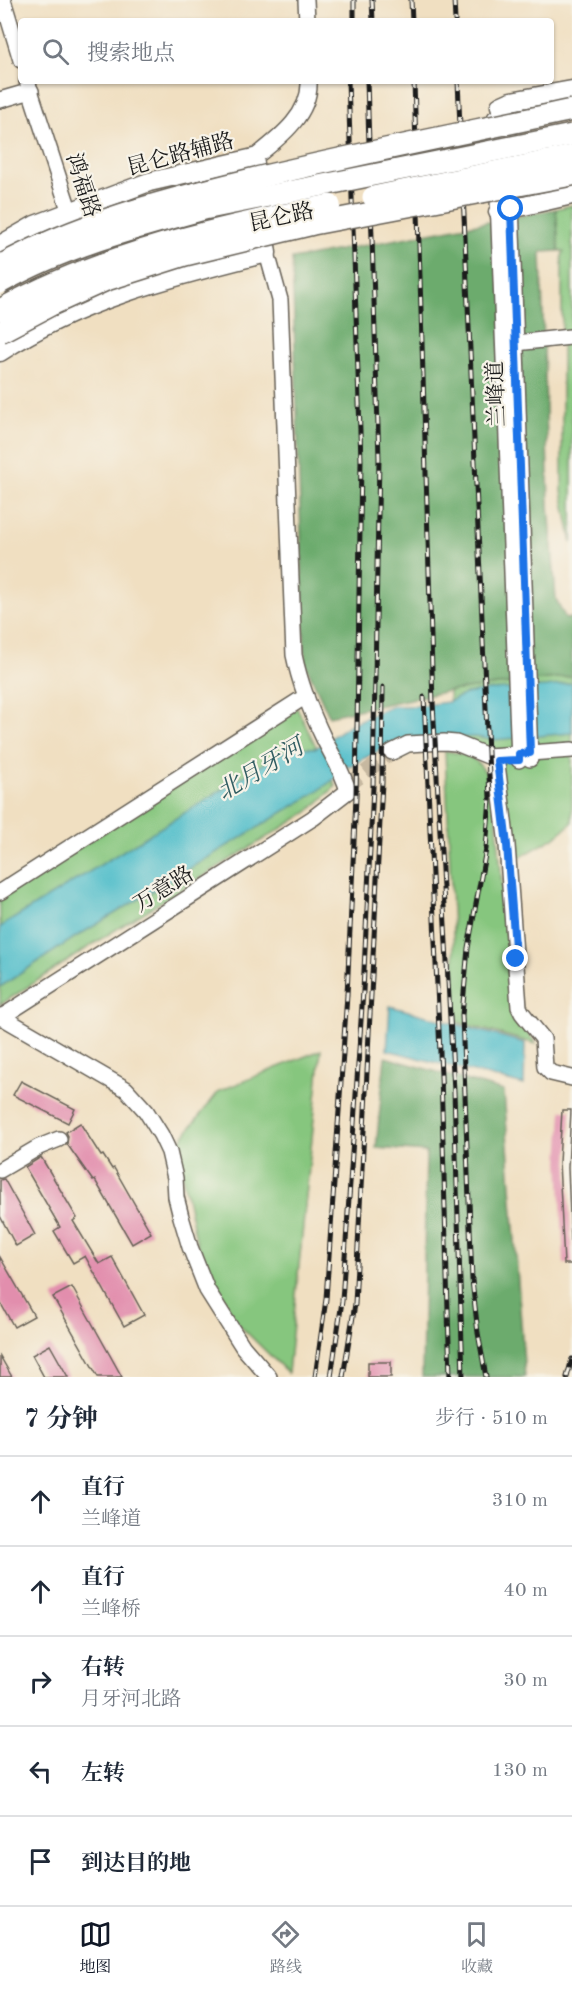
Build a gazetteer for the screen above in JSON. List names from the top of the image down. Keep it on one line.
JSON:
{"streets":{"highway":["昆仑路"],"main road":["昆仑路辅路"],"street":["鸿福路","兰峰道","万意路"]},"crossings":[["昆仑路辅路","鸿福路"]],"water":["北月牙河"],"page":{"search":"搜索地点","heading":["7 分钟","步行 · 510 m"],"list":[["直行","兰峰道","310 m"],["直行","兰峰桥","40 m"],["右转","月牙河北路","30 m"],["左转","130 m"],"到达目的地"],"nav":["地图","路线","收藏"]}}
